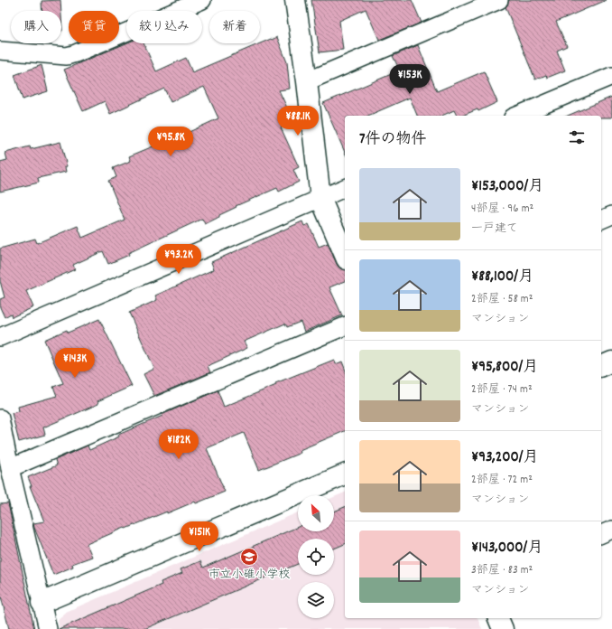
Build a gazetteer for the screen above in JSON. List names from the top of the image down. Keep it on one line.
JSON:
{"places":{"school or university":["市立小碓小学校"]},"north":"top left","page":{"chip":["購入","賃貸","絞り込み","新着"],"price":["¥153K","¥88.1K","¥95.8K","¥93.2K","¥143K","¥182K","¥151K"],"heading":"7件の物件","list":[{"name":"¥153,000/月","note":"4部屋 · 96 m² · 一戸建て"},{"name":"¥88,100/月","note":"2部屋 · 58 m² · マンション"},{"name":"¥95,800/月","note":"2部屋 · 74 m² · マンション"},{"name":"¥93,200/月","note":"2部屋 · 72 m² · マンション"},{"name":"¥143,000/月","note":"3部屋 · 83 m² · マンション"}]}}
